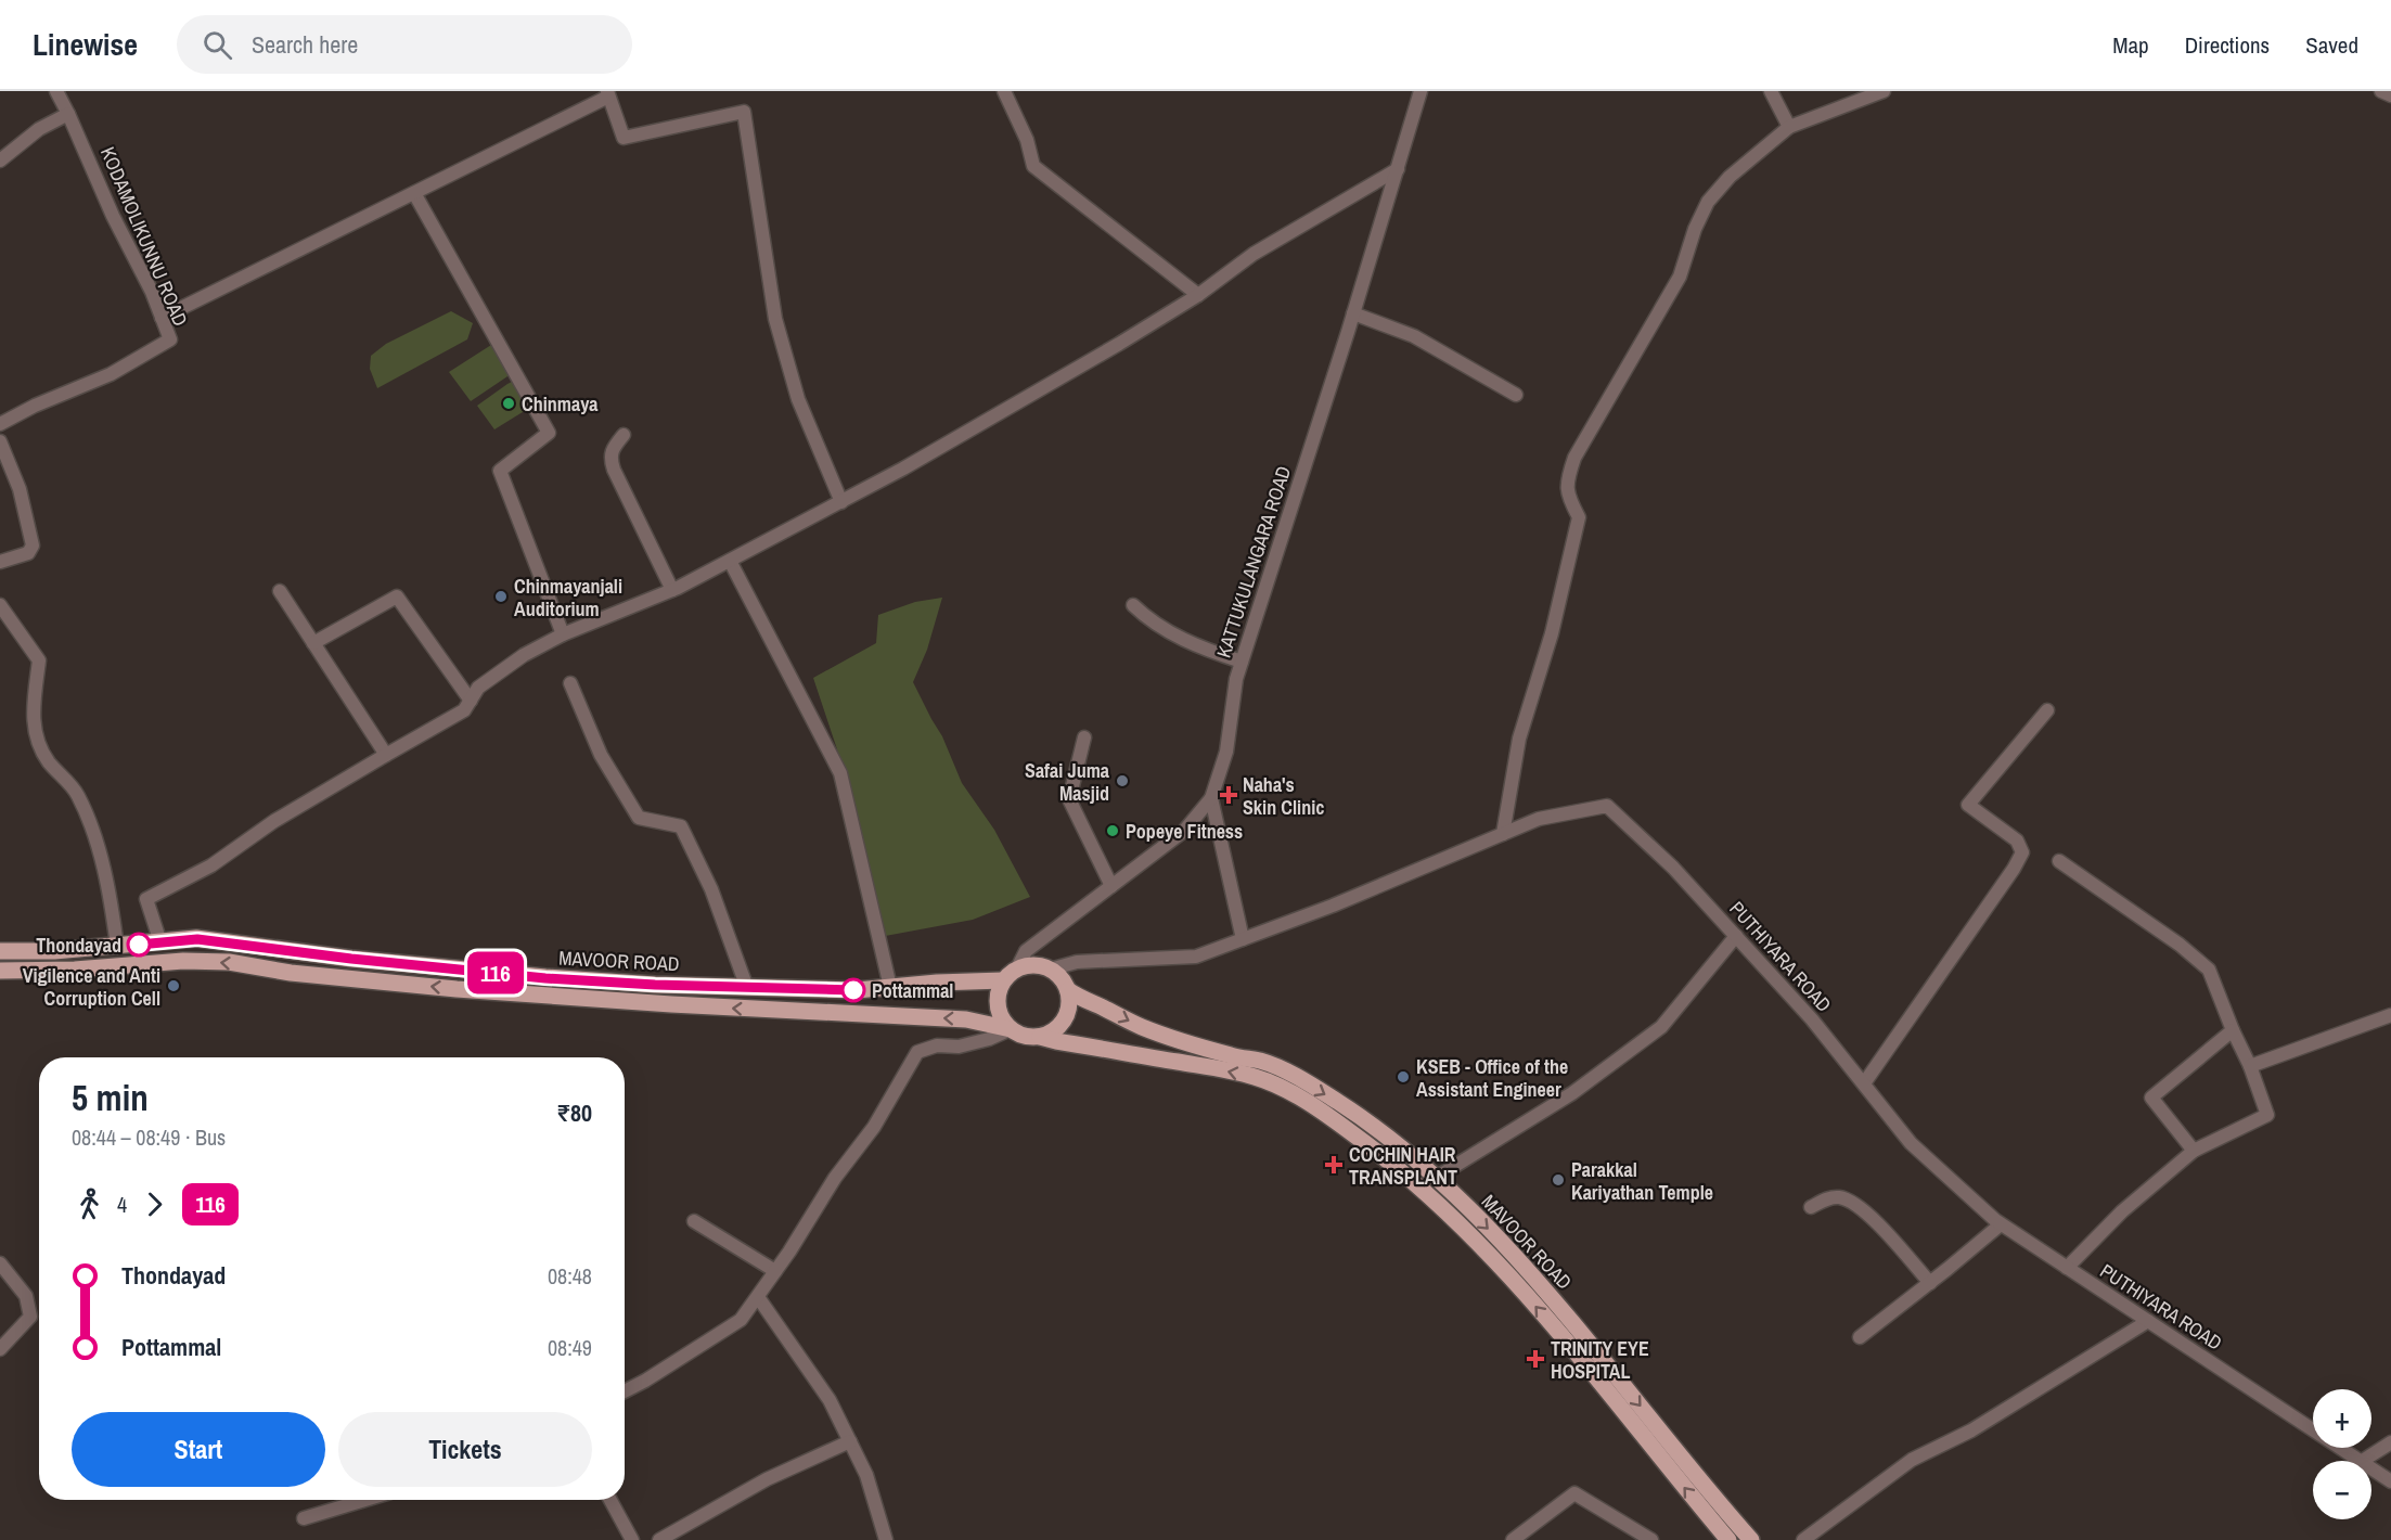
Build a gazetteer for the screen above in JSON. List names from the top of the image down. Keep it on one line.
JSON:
{"streets":{"main road":["MAVOOR ROAD"],"street":["KODAMOLIKUNNU ROAD","KATTUKULANGARA ROAD","PUTHIYARA ROAD"]},"crossings":[["KATTUKULANGARA ROAD","PUTHIYARA ROAD"],["KATTUKULANGARA ROAD","MAVOOR ROAD"],["PUTHIYARA ROAD","MAVOOR ROAD"]],"places":{"other":["Chinmaya","Chinmayanjali Auditorium","Safai Juma Masjid","Popeye Fitness","Thondayad","Vigilence and Anti Corruption Cell","Pottammal","KSEB - Office of the Assistant Engineer","Parakkal Kariyathan Temple"],"health":["Naha's Skin Clinic","COCHIN HAIR TRANSPLANT","TRINITY EYE HOSPITAL"]},"lines":["bus line 116"],"page":{"header":"Linewise","search":"Search here","nav":["Map","Directions","Saved"],"on_map":"116","heading":["5 min","08:44 – 08:49 · Bus","₹80"],"legs":["4","116"],"list":[{"name":"Thondayad","value":"08:48"},{"name":"Pottammal","value":"08:49"}],"map_buttons":["+","−"],"buttons":["Start","Tickets"]}}
